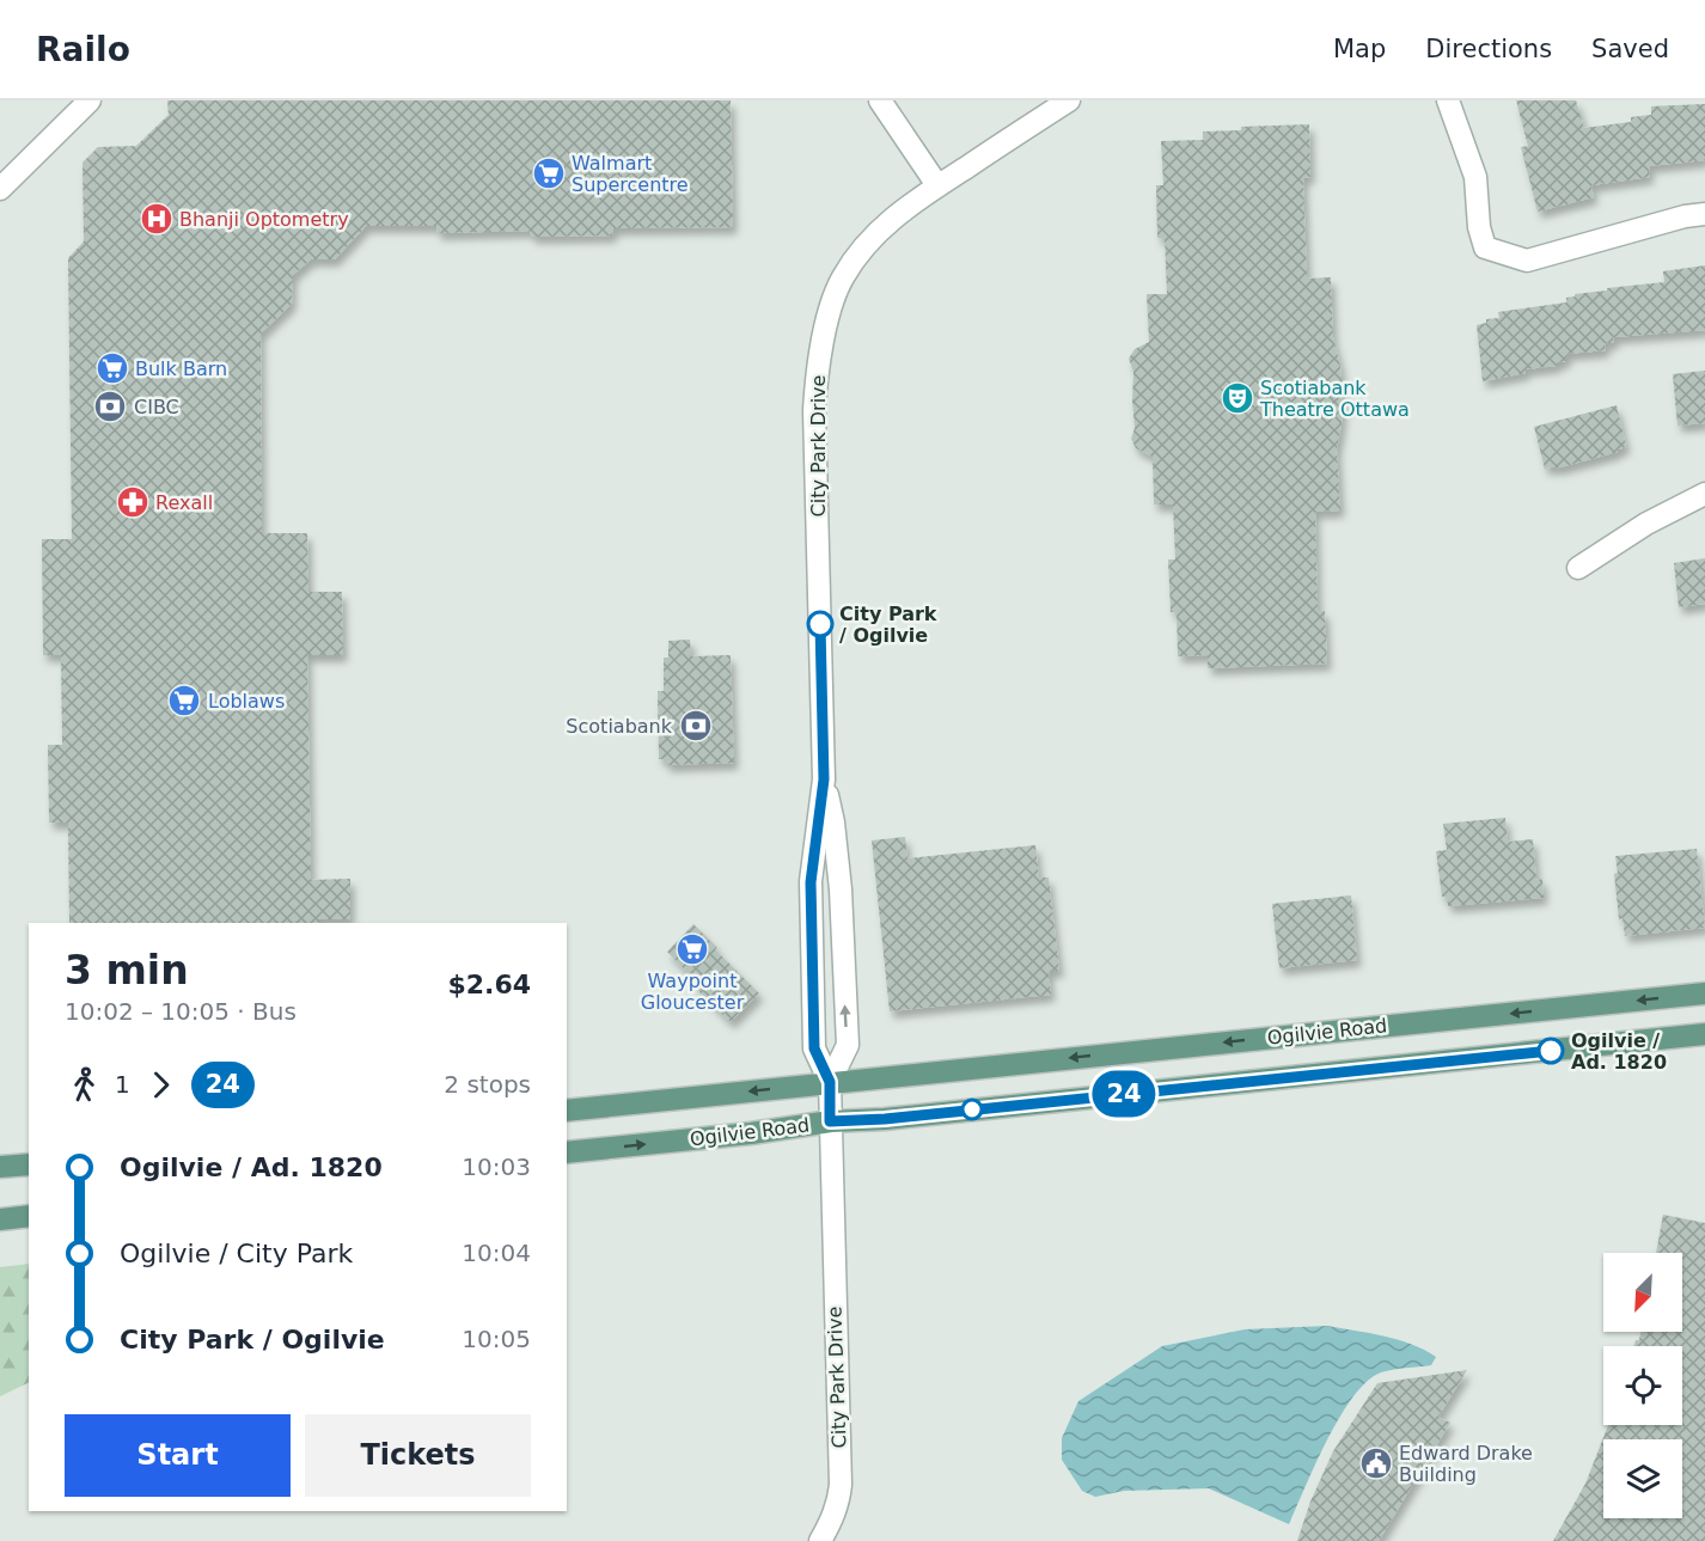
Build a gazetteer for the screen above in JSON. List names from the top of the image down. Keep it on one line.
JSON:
{"streets":{"main road":["Ogilvie Road"],"street":["City Park Drive"]},"crossings":[["City Park Drive","Ogilvie Road"]],"places":{"supermarket":["Walmart Supercentre","Bulk Barn","Loblaws","Waypoint Gloucester"],"hospital":["Bhanji Optometry"],"theatre":["Scotiabank Theatre Ottawa"],"bank":["CIBC","Scotiabank"],"pharmacy":["Rexall"],"other":["City Park / Ogilvie","Ogilvie / Ad. 1820"],"public building":["Edward Drake Building"]},"lines":["bus line 24"],"north":"bottom left","page":{"header":"Railo","nav":["Map","Directions","Saved"],"on_map":"24","heading":["3 min","10:02 – 10:05 · Bus","$2.64"],"legs":["1","24","2 stops"],"list":[{"name":"Ogilvie / Ad. 1820","value":"10:03"},{"name":"Ogilvie / City Park","value":"10:04"},{"name":"City Park / Ogilvie","value":"10:05"}],"buttons":["Start","Tickets"]}}
